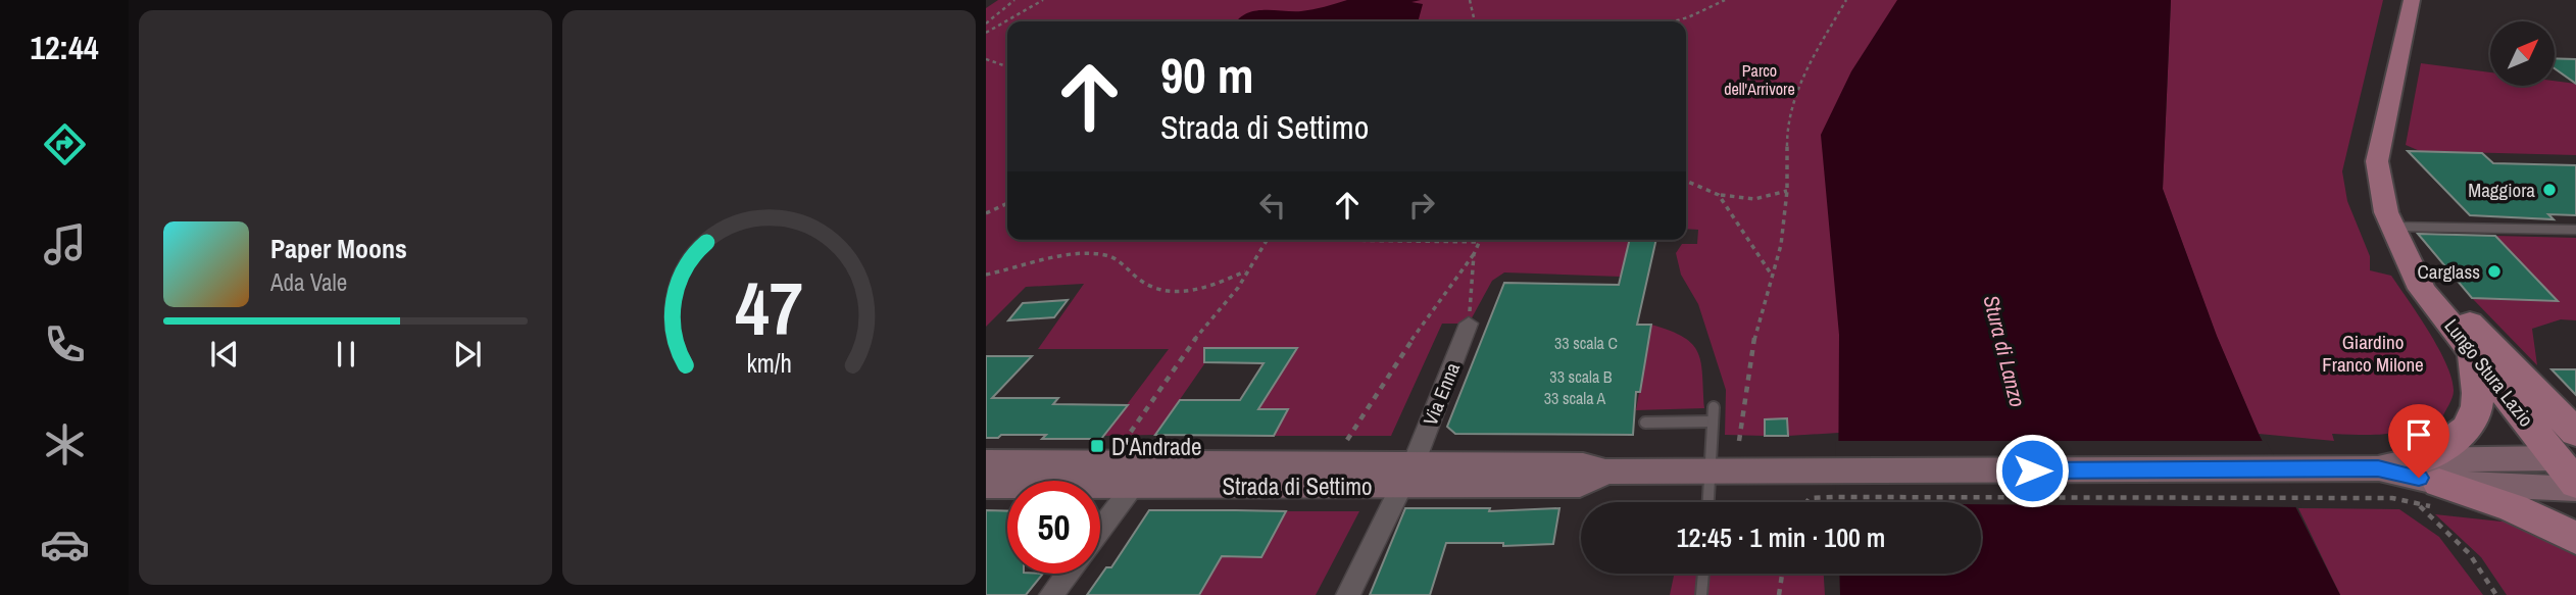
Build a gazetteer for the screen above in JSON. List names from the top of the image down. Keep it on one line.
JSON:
{"streets":{"main road":["Lungo Stura Lazio","Strada di Settimo"],"street":["Via Enna"]},"crossings":[["Via Enna","Strada di Settimo"]],"water":["Stura di Lanzo"],"parks":["Parco dell'Arrivore","Giardino Franco Milone"],"places":{"other":["Maggiora","Carglass"],"transit":["D'Andrade"]},"house_numbers":["33 scala C","33 scala B","33 scala A"],"north":"top right","page":{"tabs":"12:44","turn":["90 m","Strada di Settimo"],"song":["Paper Moons","Ada Vale"],"limit":"50","trip":"12:45 · 1 min · 100 m","gauge":["47","km/h"]}}
